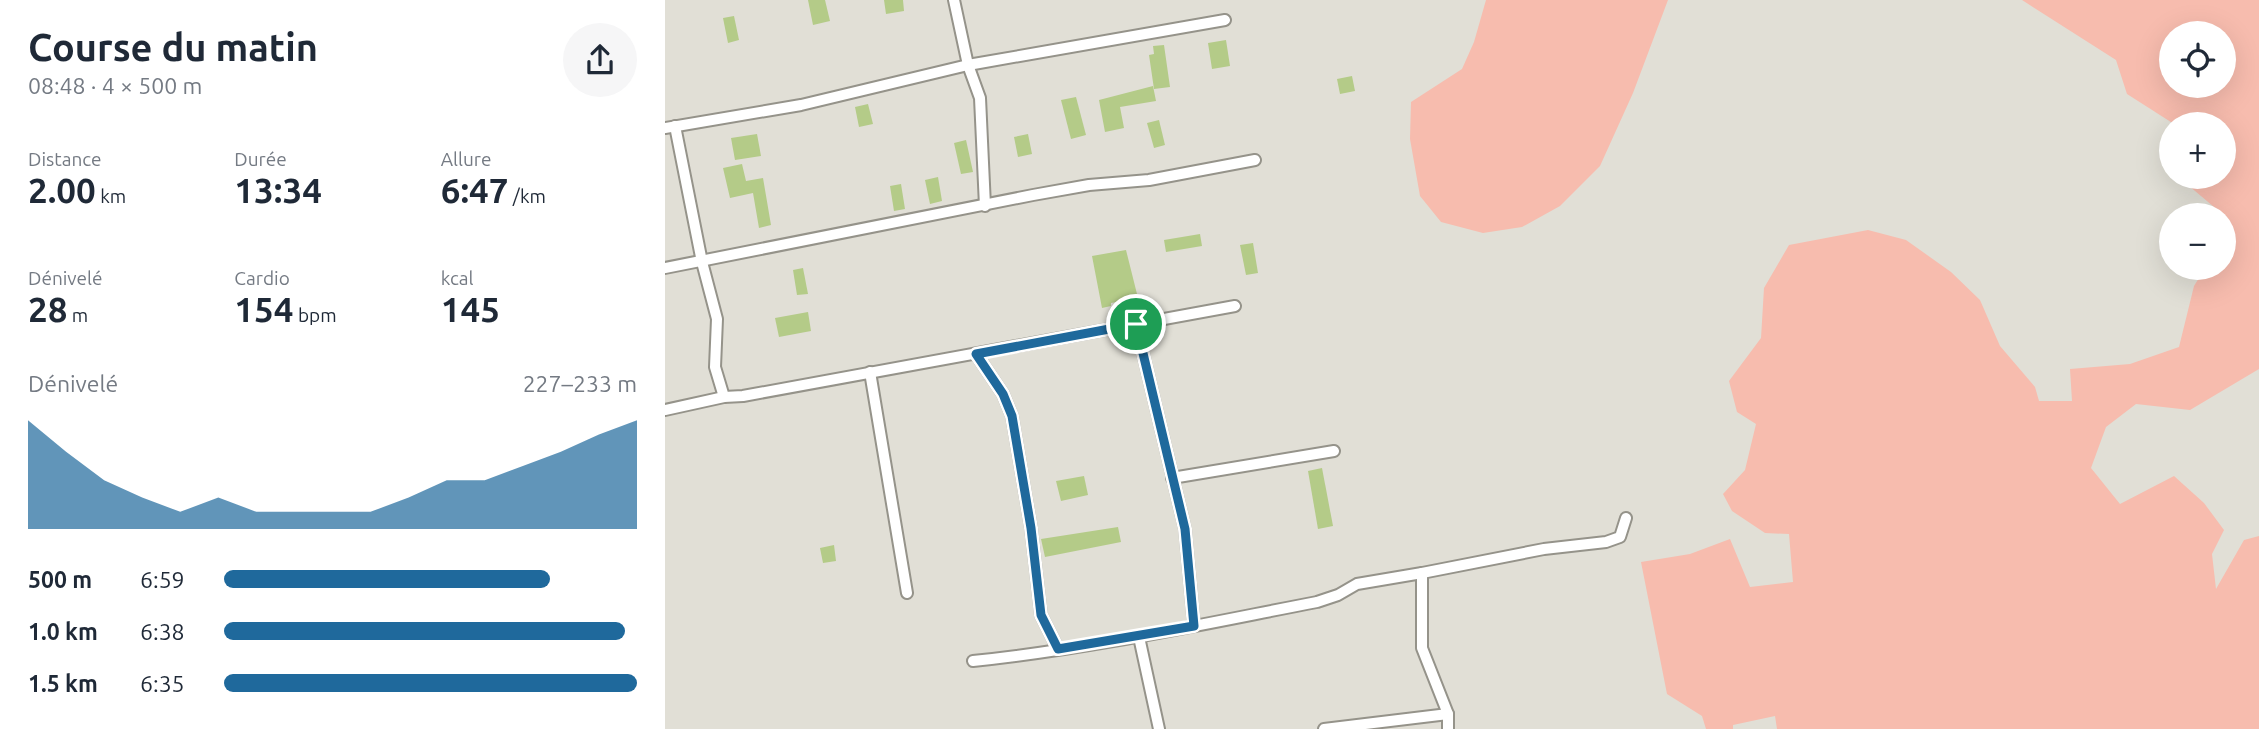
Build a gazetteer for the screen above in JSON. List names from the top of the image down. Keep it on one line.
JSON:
{"page":{"heading":["Course du matin","08:48 · 4 × 500 m"],"map_buttons":["+","−"],"stats":[["Distance","2.00 km"],["Durée","13:34"],["Allure","6:47 /km"],["Dénivelé","28 m"],["Cardio","154 bpm"],["kcal","145"]],"chart":["Dénivelé","227–233 m"],"list":[{"name":"500 m","note":"6:59"},{"name":"1.0 km","note":"6:38"},{"name":"1.5 km","note":"6:35"}]}}
